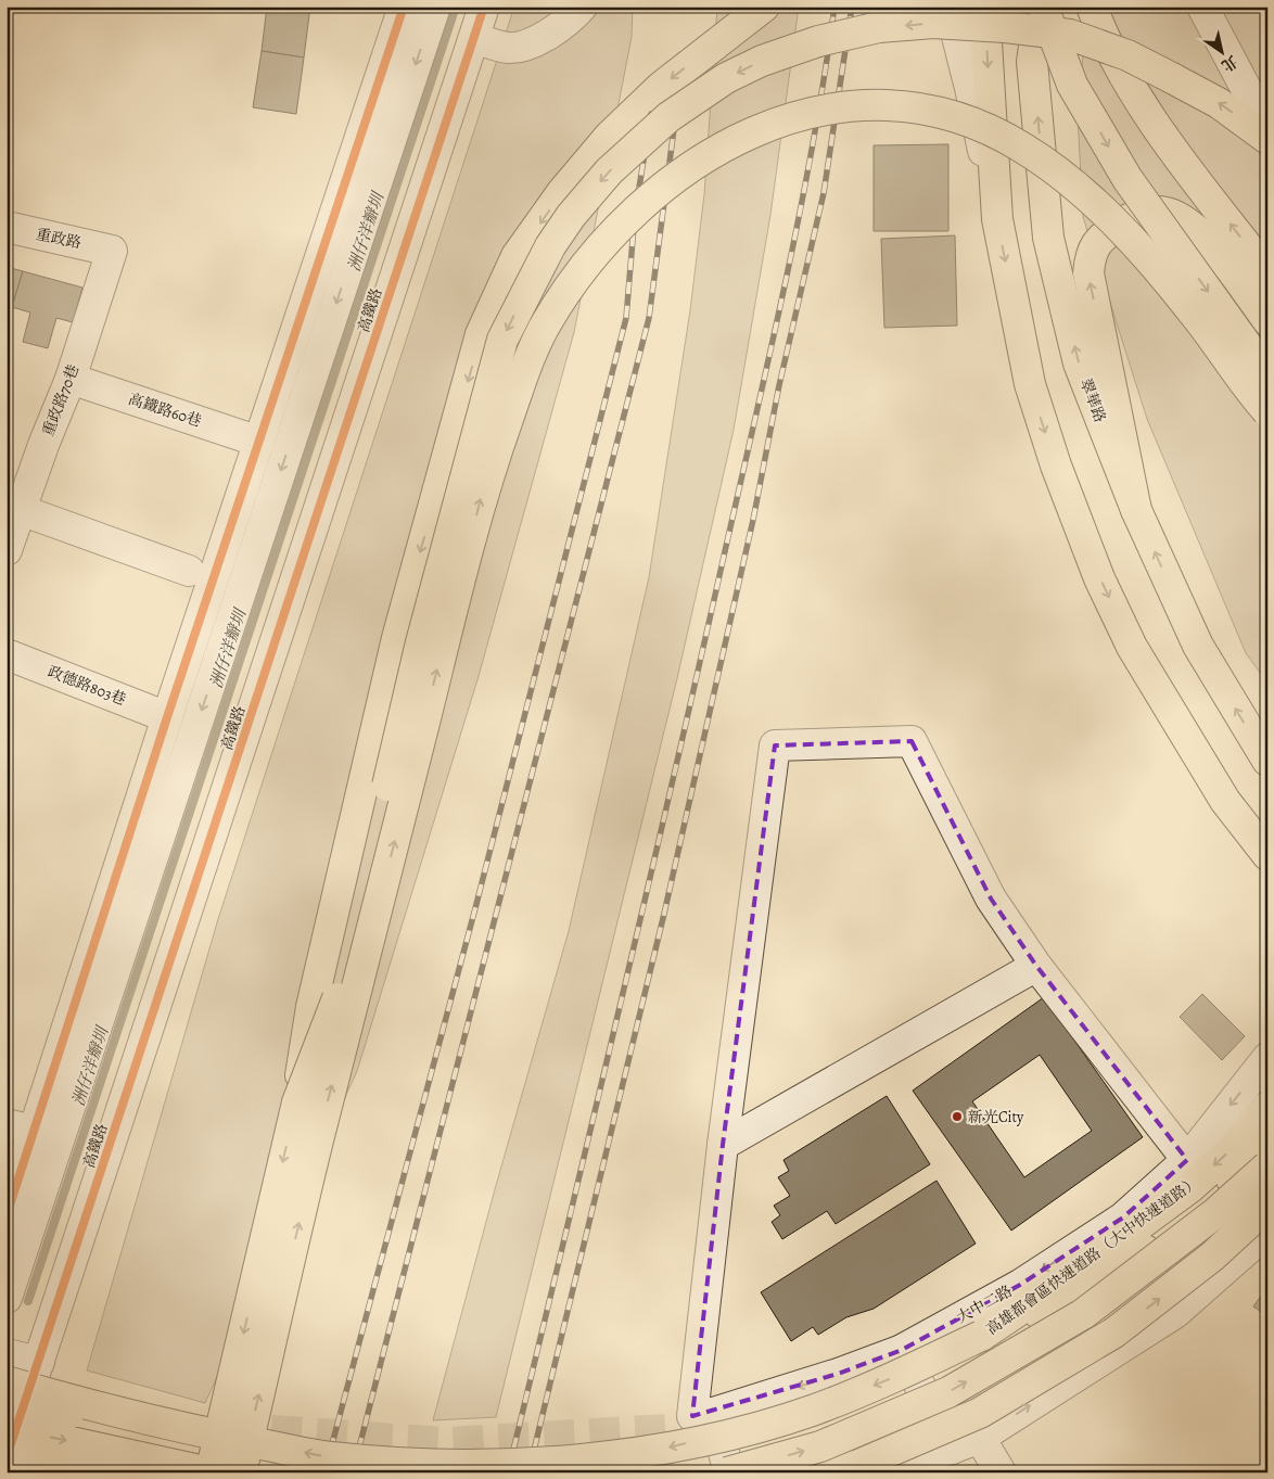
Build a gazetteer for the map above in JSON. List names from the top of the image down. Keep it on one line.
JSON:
{"streets":{"main road":["翠華路","高雄都會區快速道路（大中快速道路）"],"street":["重政路","高鐵路","重政路70巷","高鐵路60巷","政德路803巷","大中二路"]},"crossings":[["重政路","重政路70巷"],["重政路70巷","高鐵路60巷"]],"water":["洲仔洋瓣圳"],"places":["新光City"],"north":"bottom right"}
